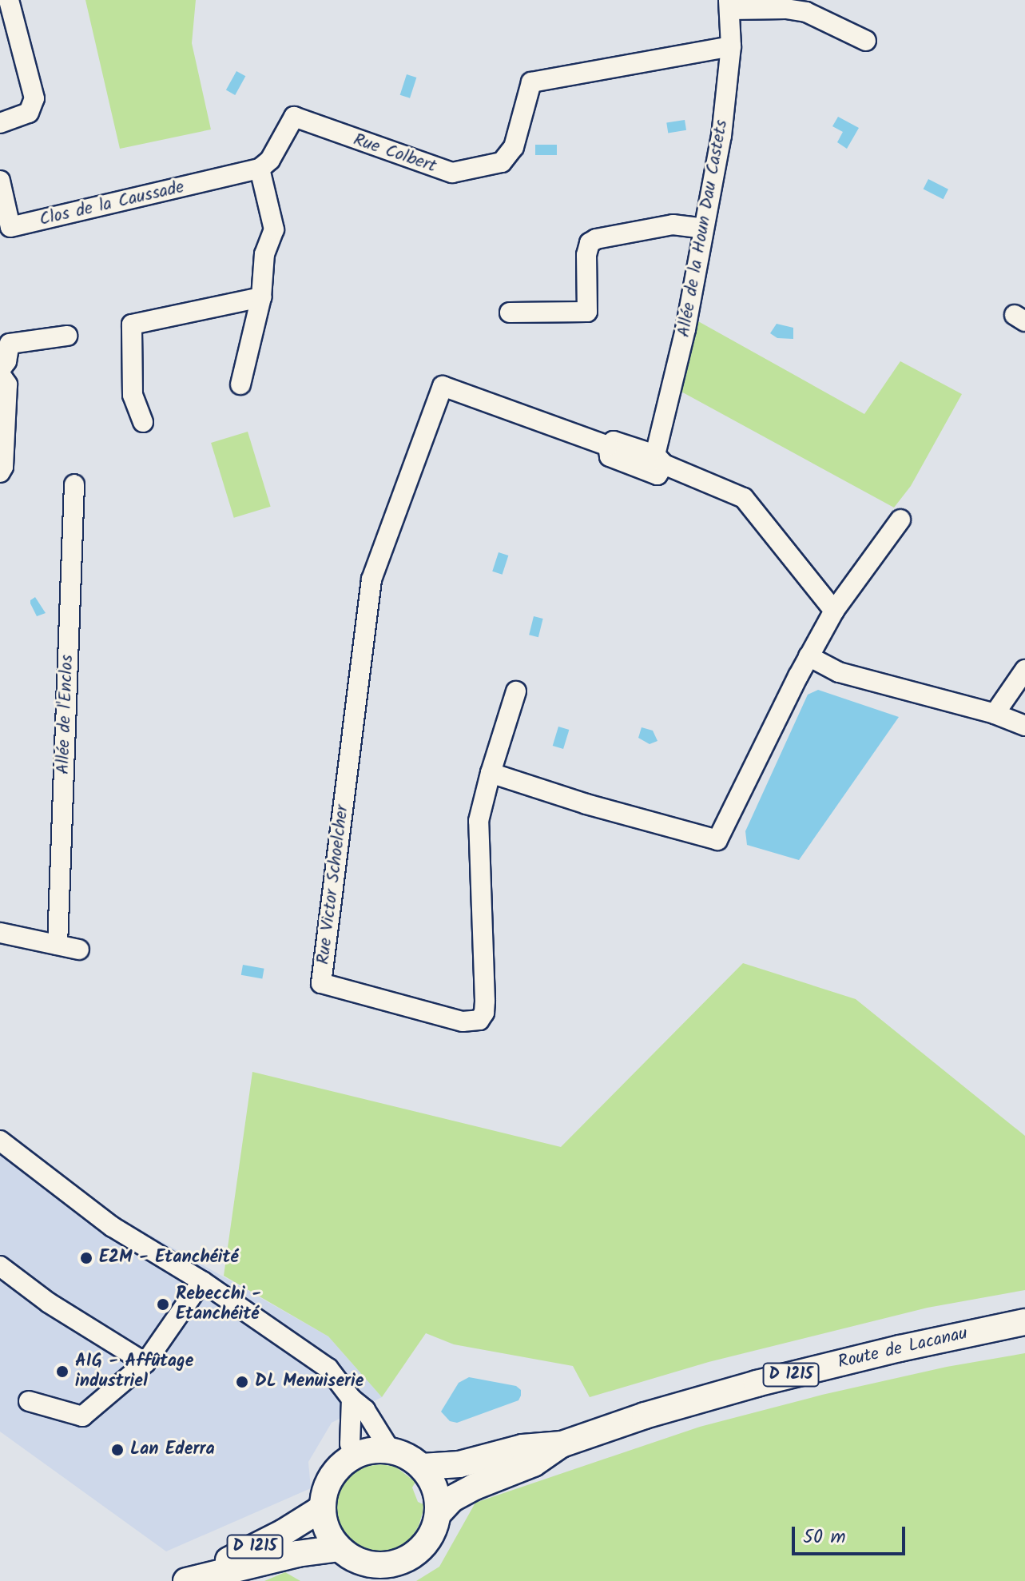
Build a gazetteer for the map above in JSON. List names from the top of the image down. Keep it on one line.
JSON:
{"streets":{"main road":["Route de Lacanau","D 1215"],"street":["Rue Colbert","Clos de la Caussade","Allée de la Houn Dau Castets","Allée de l'Enclos","Rue Victor Schoelcher"]},"crossings":[["Rue Colbert","Clos de la Caussade"],["Rue Colbert","Allée de la Houn Dau Castets"],["Allée de la Houn Dau Castets","Rue Victor Schoelcher"],["Route de Lacanau","D 1215"]],"places":["E2M - Etanchéité","Rebecchi - Etanchéité","AIG - Affûtage industriel","DL Menuiserie","Lan Ederra"],"scale_bar":"50 m"}
